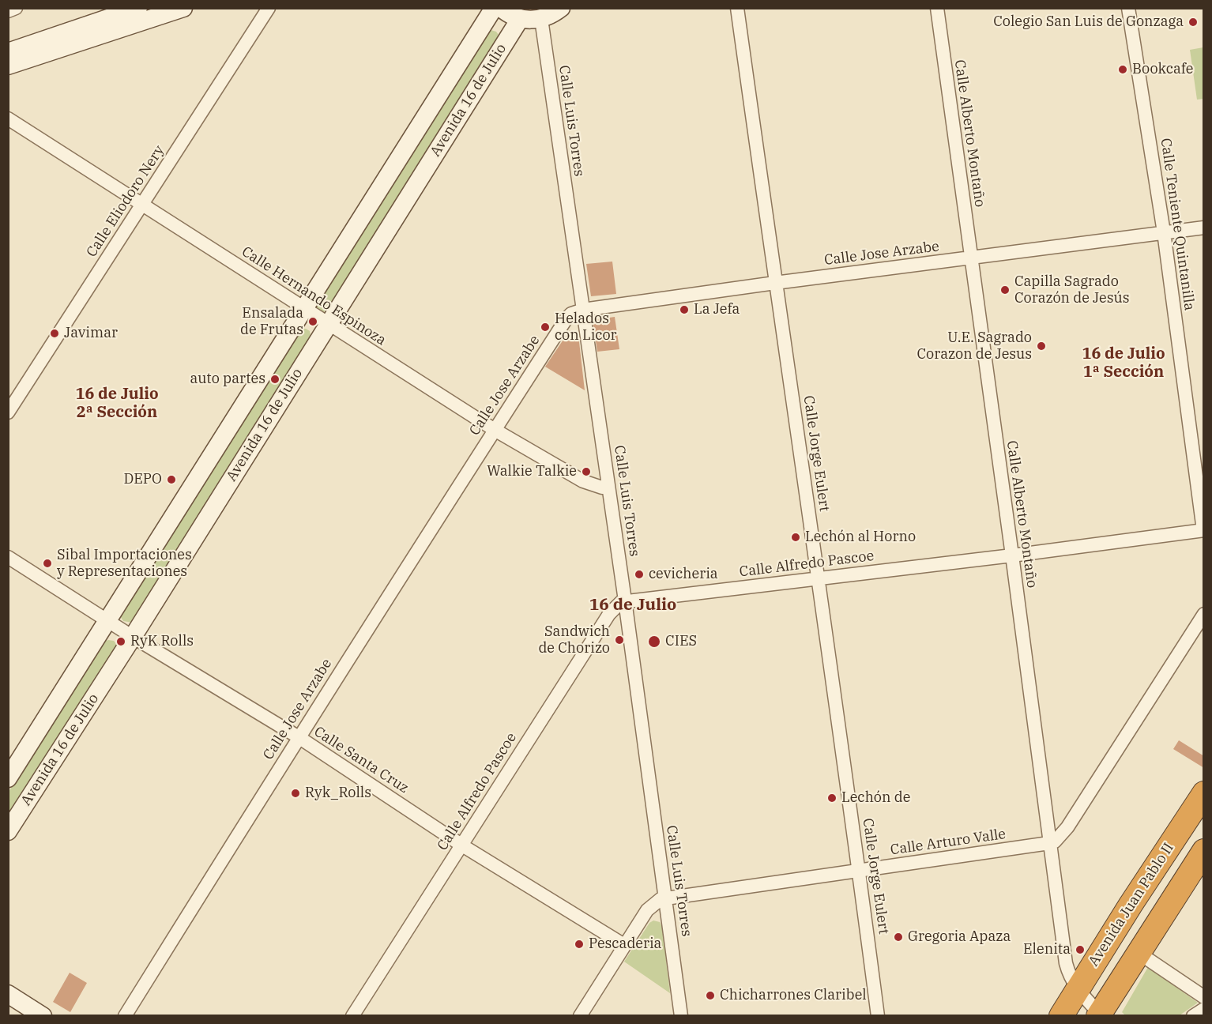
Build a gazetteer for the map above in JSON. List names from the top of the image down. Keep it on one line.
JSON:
{"streets":{"highway":["Avenida Juan Pablo II"],"street":["Avenida 16 de Julio","Calle Luis Torres","Calle Alberto Montaño","Calle Eliodoro Nery","Calle Teniente Quintanilla","Calle Jose Arzabe","Calle Hernando Espinoza","Calle Jorge Eulert","Calle Alfredo Pascoe","Calle Santa Cruz","Calle Arturo Valle"]},"crossings":[["Avenida 16 de Julio","Calle Hernando Espinoza"],["Avenida 16 de Julio","Calle Santa Cruz"],["Calle Luis Torres","Calle Jose Arzabe"],["Calle Luis Torres","Calle Hernando Espinoza"],["Calle Luis Torres","Calle Alfredo Pascoe"],["Calle Luis Torres","Calle Arturo Valle"],["Calle Alberto Montaño","Calle Jose Arzabe"],["Calle Alberto Montaño","Calle Alfredo Pascoe"],["Calle Alberto Montaño","Calle Arturo Valle"],["Calle Alberto Montaño","Avenida Juan Pablo II"],["Calle Eliodoro Nery","Calle Hernando Espinoza"],["Calle Teniente Quintanilla","Calle Jose Arzabe"],["Calle Teniente Quintanilla","Calle Alfredo Pascoe"],["Calle Jose Arzabe","Calle Hernando Espinoza"],["Calle Jose Arzabe","Calle Jorge Eulert"],["Calle Jose Arzabe","Calle Santa Cruz"],["Calle Jorge Eulert","Calle Alfredo Pascoe"],["Calle Jorge Eulert","Calle Arturo Valle"],["Calle Alfredo Pascoe","Calle Santa Cruz"],["Calle Santa Cruz","Calle Arturo Valle"]],"districts":["16 de Julio 1ª Sección","16 de Julio 2ª Sección","16 de Julio"],"places":["Colegio San Luis de Gonzaga","Bookcafe","Capilla Sagrado Corazón de Jesús","La Jefa","Ensalada de Frutas","Helados con Licor","Javimar","U.E. Sagrado Corazon de Jesus","auto partes","Walkie Talkie","DEPO","Lechón al Horno","Sibal Importaciones y Representaciones","cevicheria","Sandwich de Chorizo","RyK Rolls","CIES","Ryk_Rolls","Lechón de","Gregoria Apaza","Pescaderia","Elenita","Chicharrones Claribel"]}
